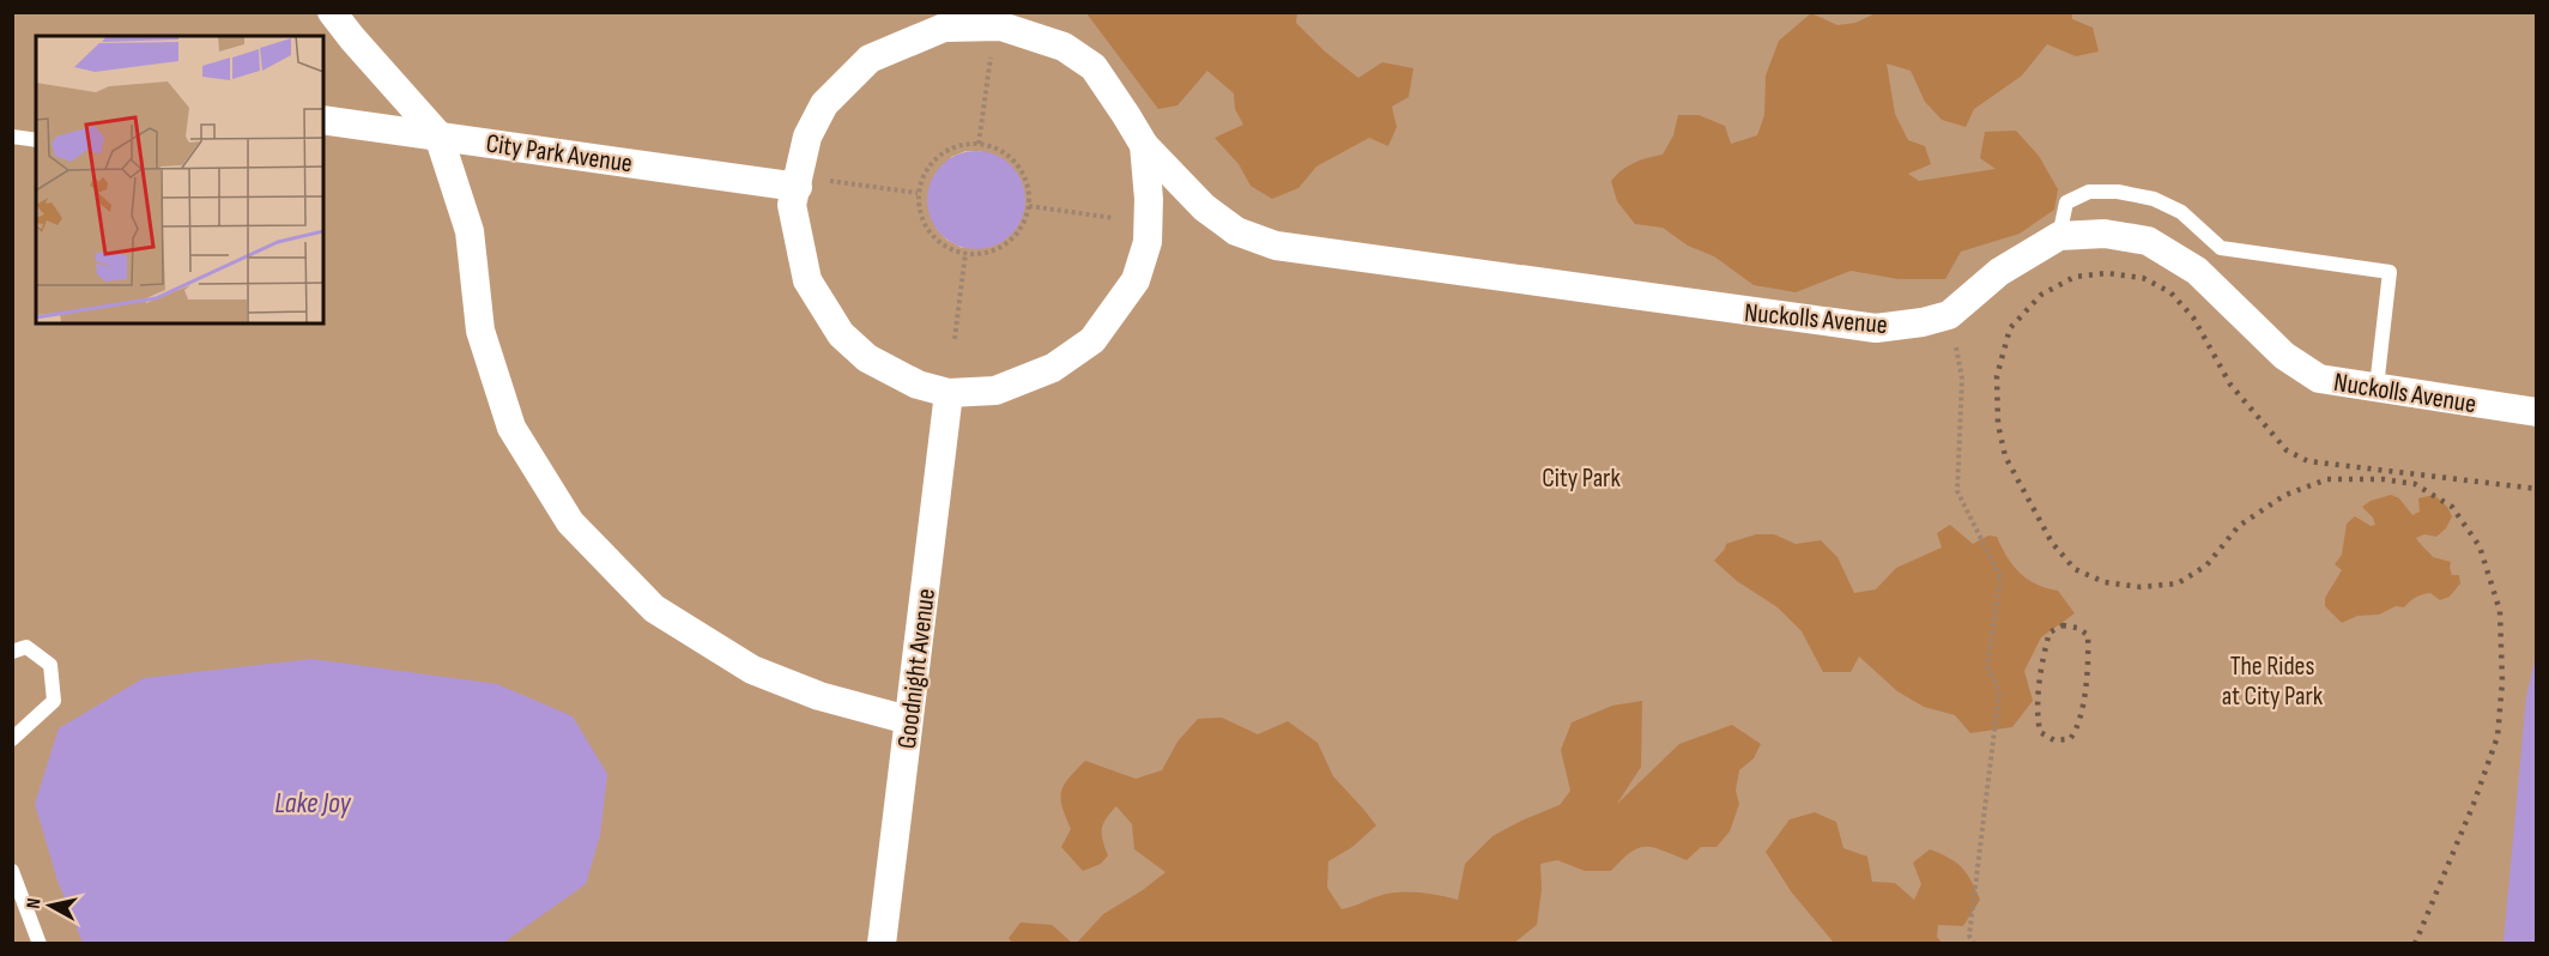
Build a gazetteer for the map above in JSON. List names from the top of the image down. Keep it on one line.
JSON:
{"streets":{"street":["City Park Avenue","Nuckolls Avenue","Goodnight Avenue"]},"crossings":[["City Park Avenue","Nuckolls Avenue"],["Nuckolls Avenue","Goodnight Avenue"]],"water":["Lake Joy"],"parks":["City Park","The Rides at City Park"],"north":"left"}
